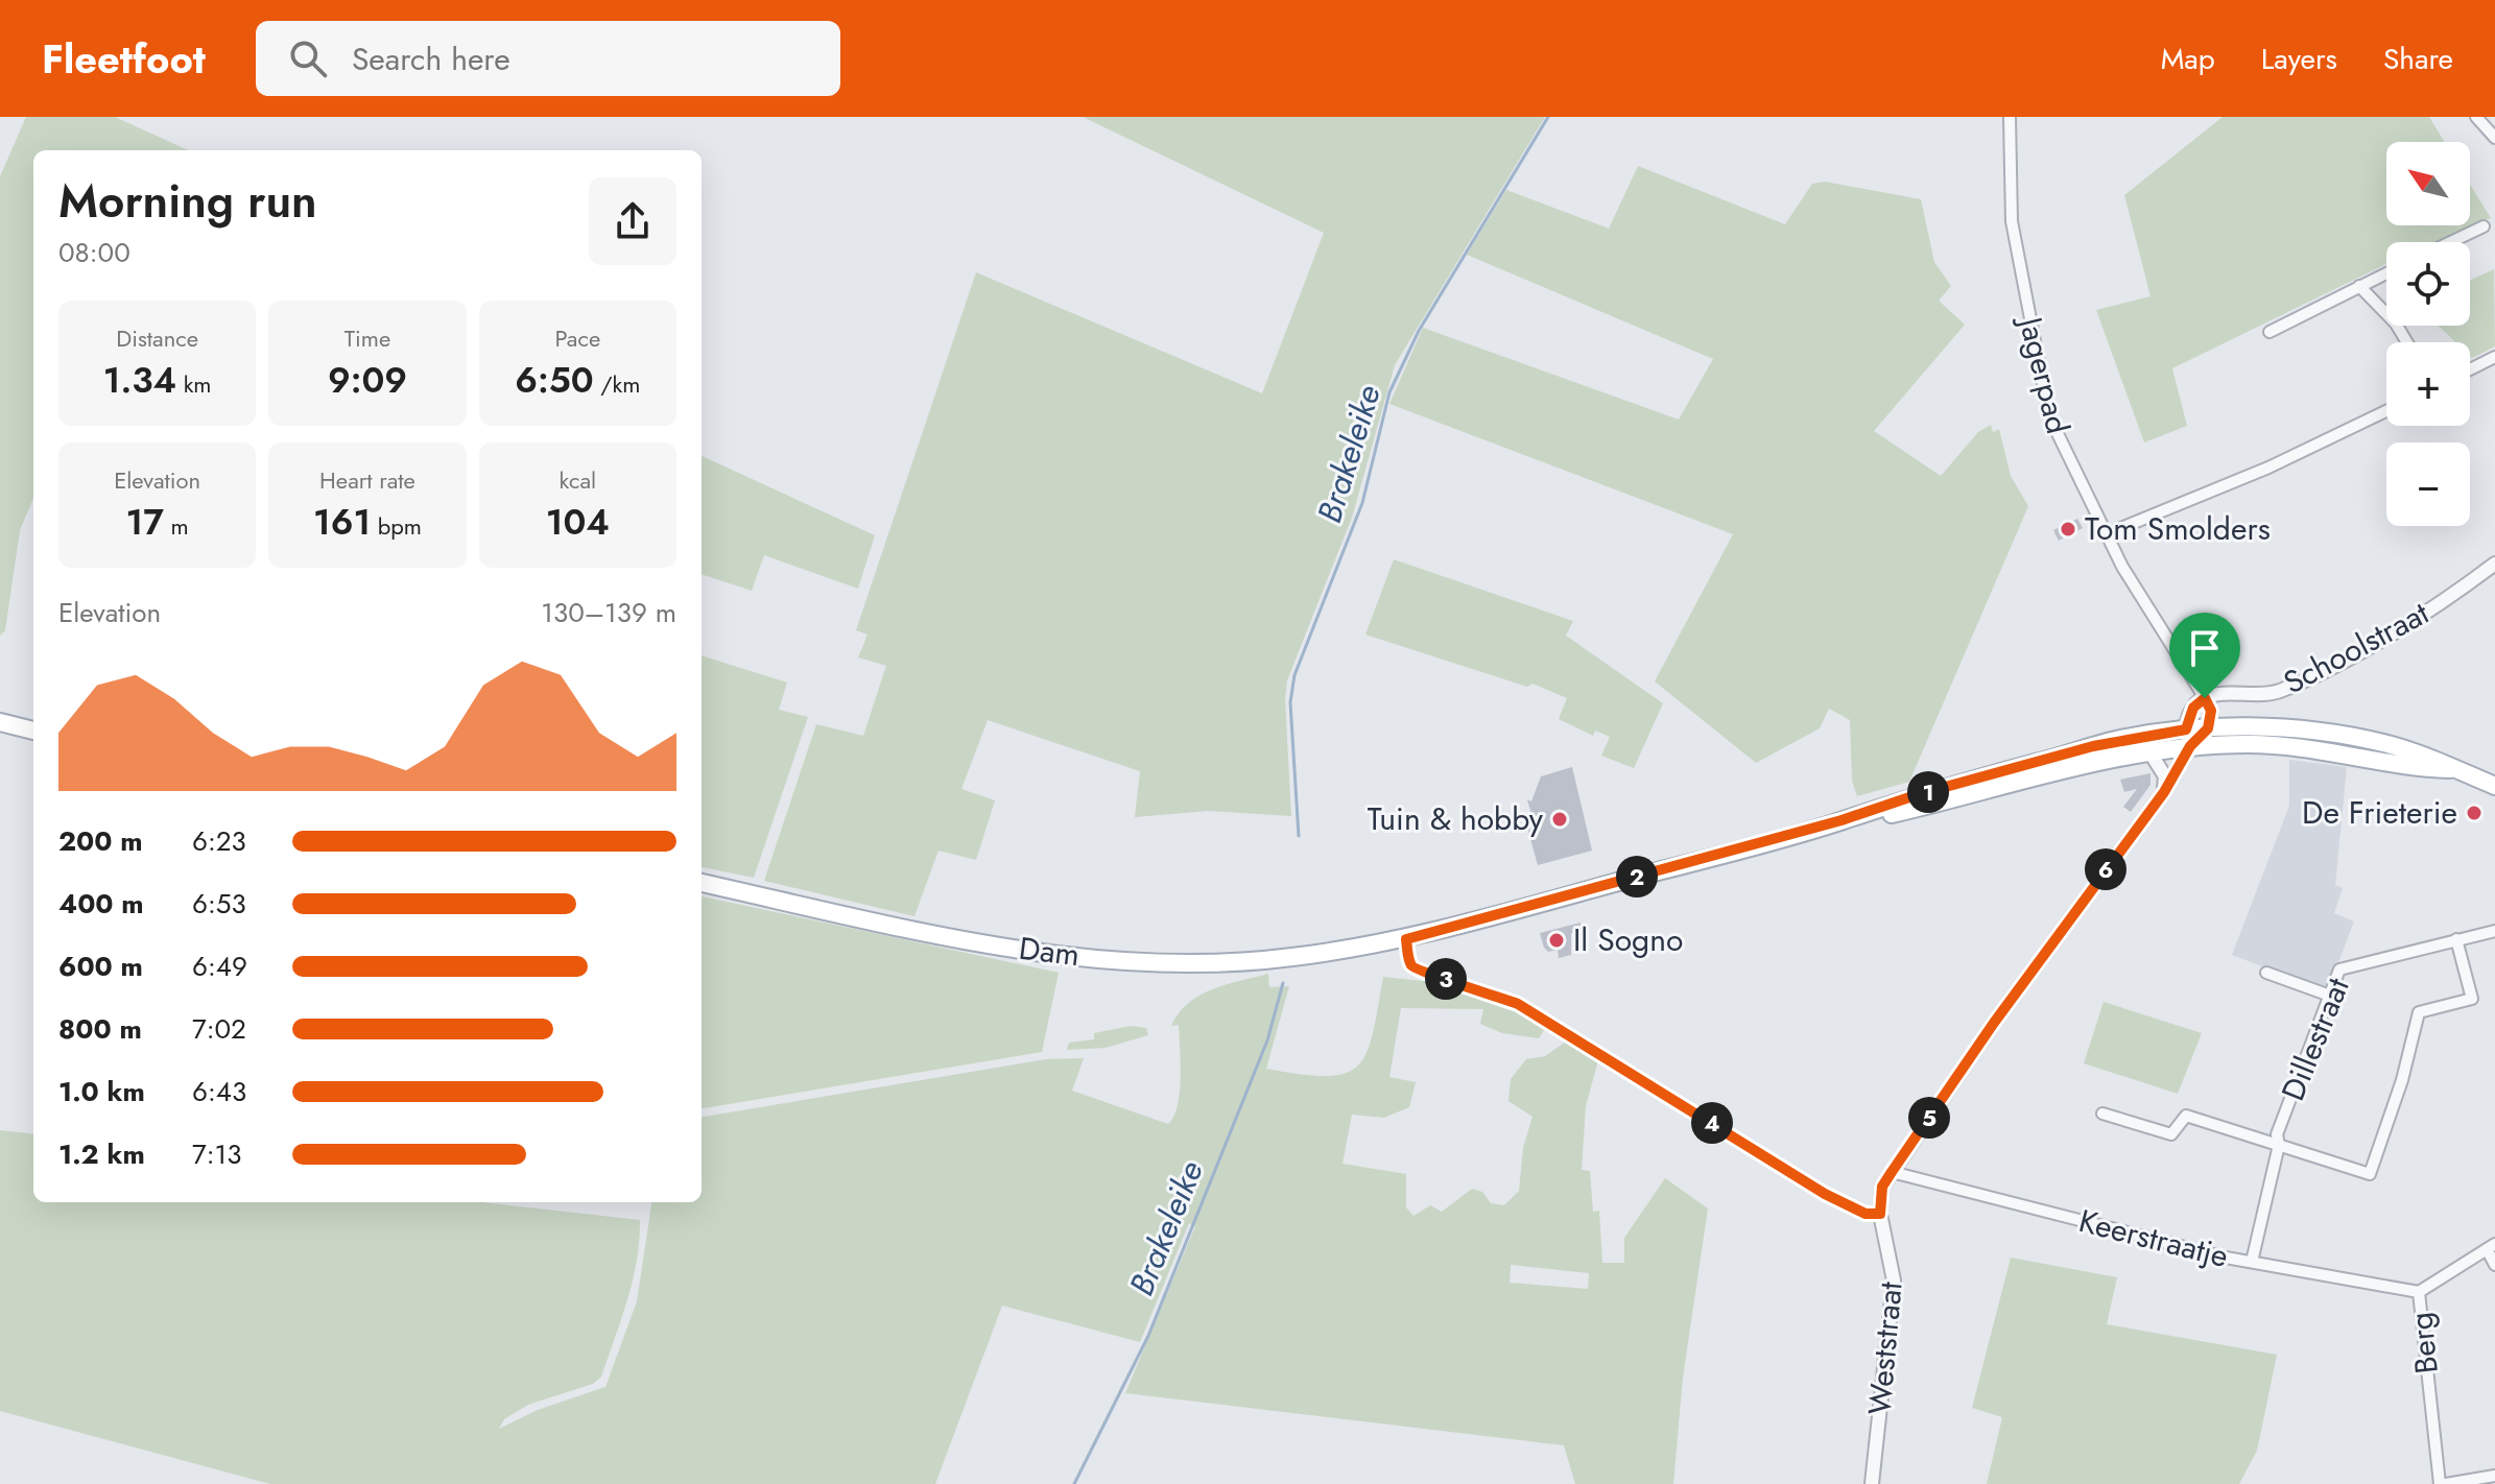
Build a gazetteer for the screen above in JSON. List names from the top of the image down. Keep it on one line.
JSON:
{"streets":{"main road":["Dam"],"street":["Jagerpad","Schoolstraat","Dillestraat","Keerstraatje","Berg","Weststraat"]},"crossings":[["Jagerpad","Schoolstraat"],["Dillestraat","Keerstraatje"],["Keerstraatje","Berg"]],"water":["Brakeleike"],"places":["Tom Smolders","De Frieterie","Tuin & hobby","Il Sogno"],"north":"top left","page":{"header":"Fleetfoot","search":"Search here","nav":["Map","Layers","Share"],"map_buttons":["+","−"],"heading":["Morning run","08:00"],"stats":[["Distance","1.34 km"],["Time","9:09"],["Pace","6:50 /km"],["Elevation","17 m"],["Heart rate","161 bpm"],["kcal","104"]],"chart":["Elevation","130–139 m"],"pins":["1","6","2","3","5","4"],"list":[{"name":"200 m","note":"6:23"},{"name":"400 m","note":"6:53"},{"name":"600 m","note":"6:49"},{"name":"800 m","note":"7:02"},{"name":"1.0 km","note":"6:43"},{"name":"1.2 km","note":"7:13"}]}}
